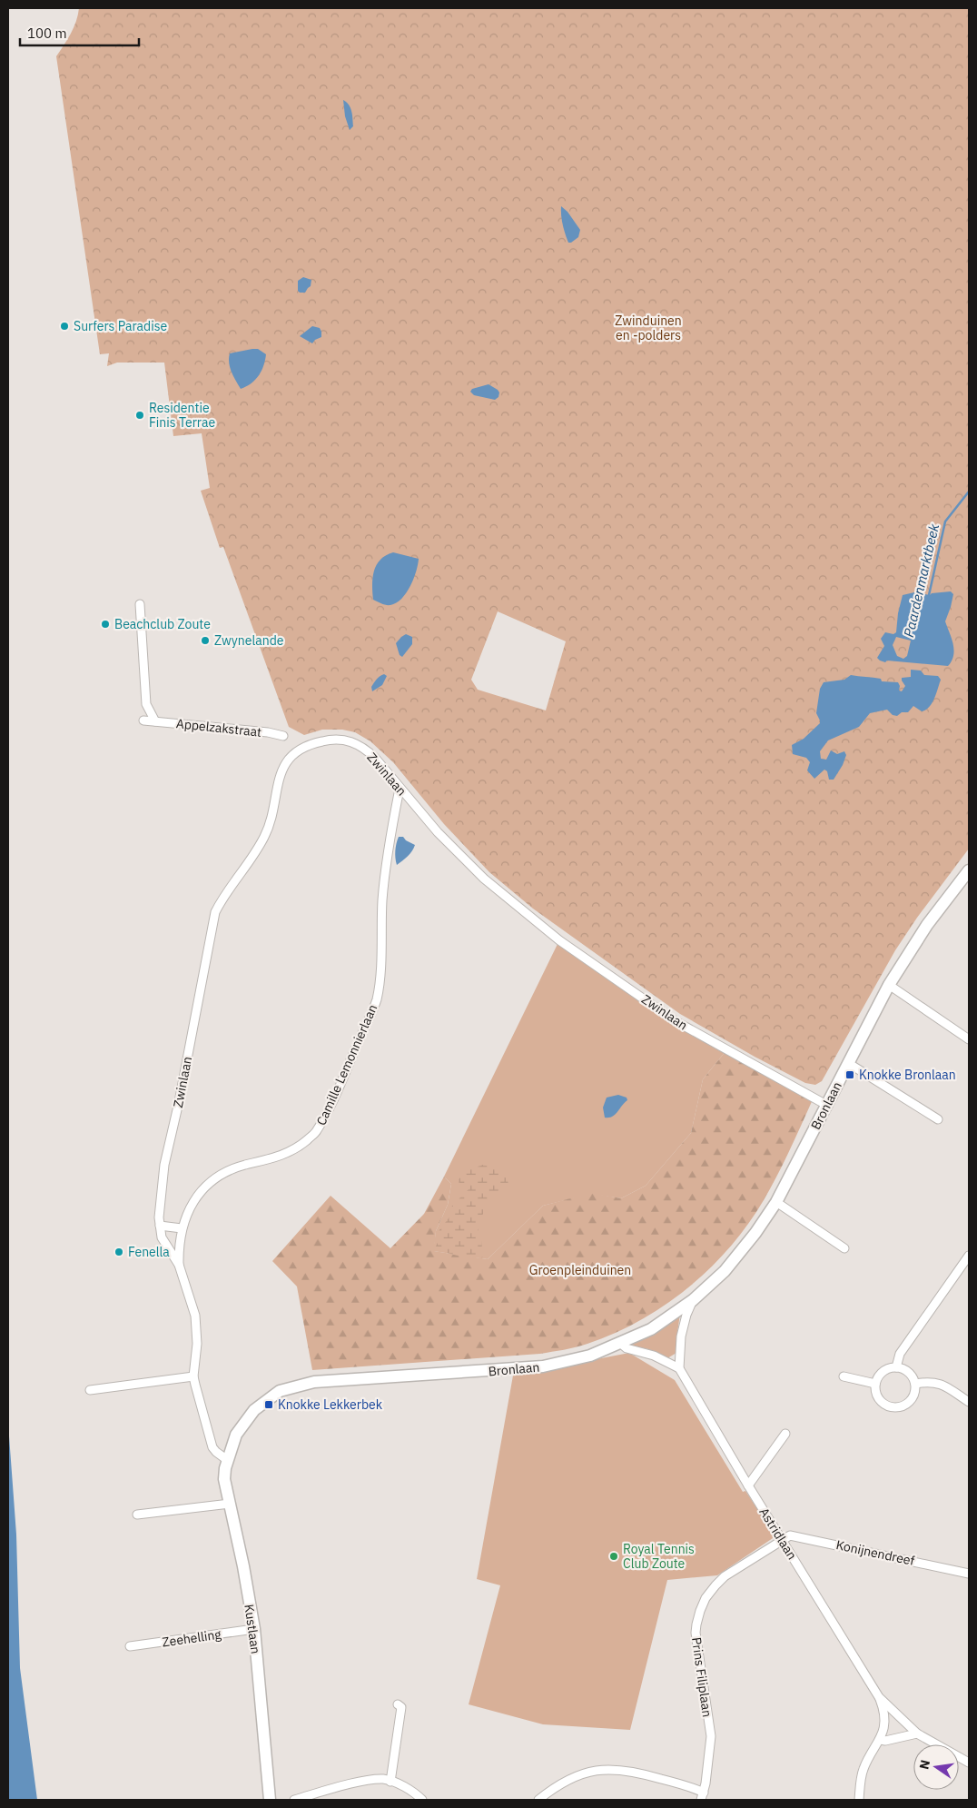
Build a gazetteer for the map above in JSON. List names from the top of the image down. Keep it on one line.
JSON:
{"streets":{"street":["Appelzakstraat","Zwinlaan","Camille Lemonnierlaan","Bronlaan","Astridlaan","Konijnendreef","Kustlaan","Zeehelling","Prins Filiplaan"]},"crossings":[["Zwinlaan","Camille Lemonnierlaan"],["Zwinlaan","Bronlaan"],["Zwinlaan","Kustlaan"],["Bronlaan","Kustlaan"],["Astridlaan","Konijnendreef"],["Astridlaan","Prins Filiplaan"],["Konijnendreef","Prins Filiplaan"],["Kustlaan","Zeehelling"]],"water":["Paardenmarktbeek"],"parks":["Zwinduinen en -polders","Groenpleinduinen"],"places":{"other":["Surfers Paradise","Residentie Finis Terrae","Beachclub Zoute","Zwynelande","Fenella","Royal Tennis Club Zoute"],"transit":["Knokke Bronlaan","Knokke Lekkerbek"]},"scale_bar":"100 m","north":"left"}
